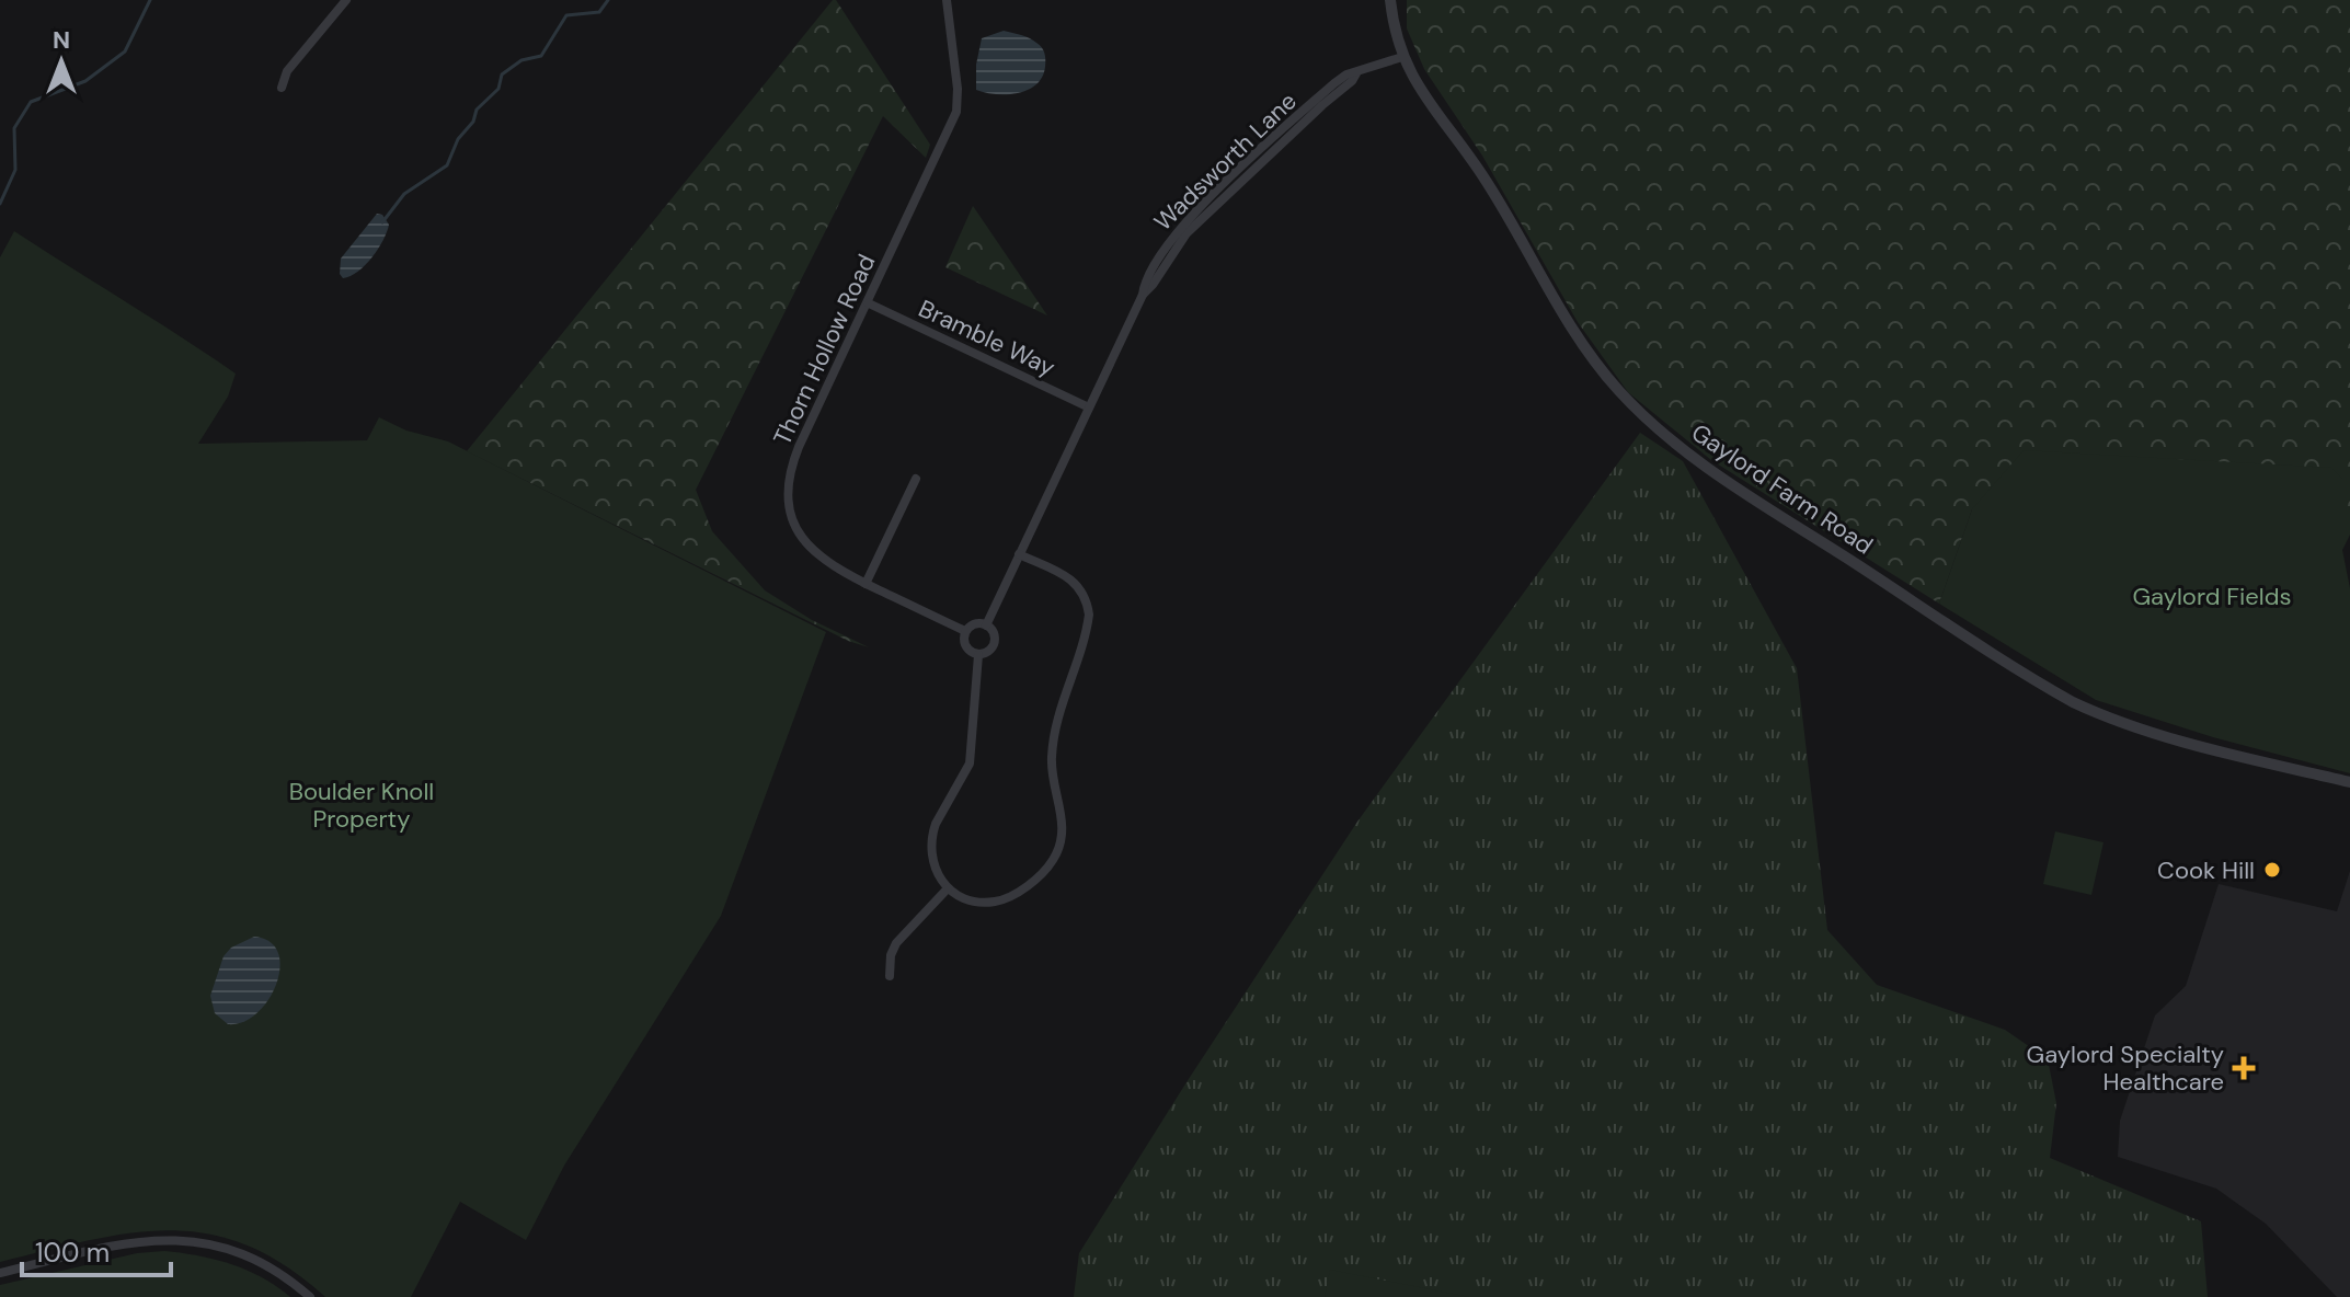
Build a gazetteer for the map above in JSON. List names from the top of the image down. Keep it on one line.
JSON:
{"streets":{"street":["Wadsworth Lane","Bramble Way","Thorn Hollow Road","Gaylord Farm Road"]},"crossings":[["Wadsworth Lane","Bramble Way"],["Wadsworth Lane","Thorn Hollow Road"],["Wadsworth Lane","Gaylord Farm Road"],["Bramble Way","Thorn Hollow Road"]],"parks":["Gaylord Fields","Boulder Knoll Property"],"places":{"other":["Cook Hill"],"health":["Gaylord Specialty Healthcare"]},"scale_bar":"100 m","north":"top"}
